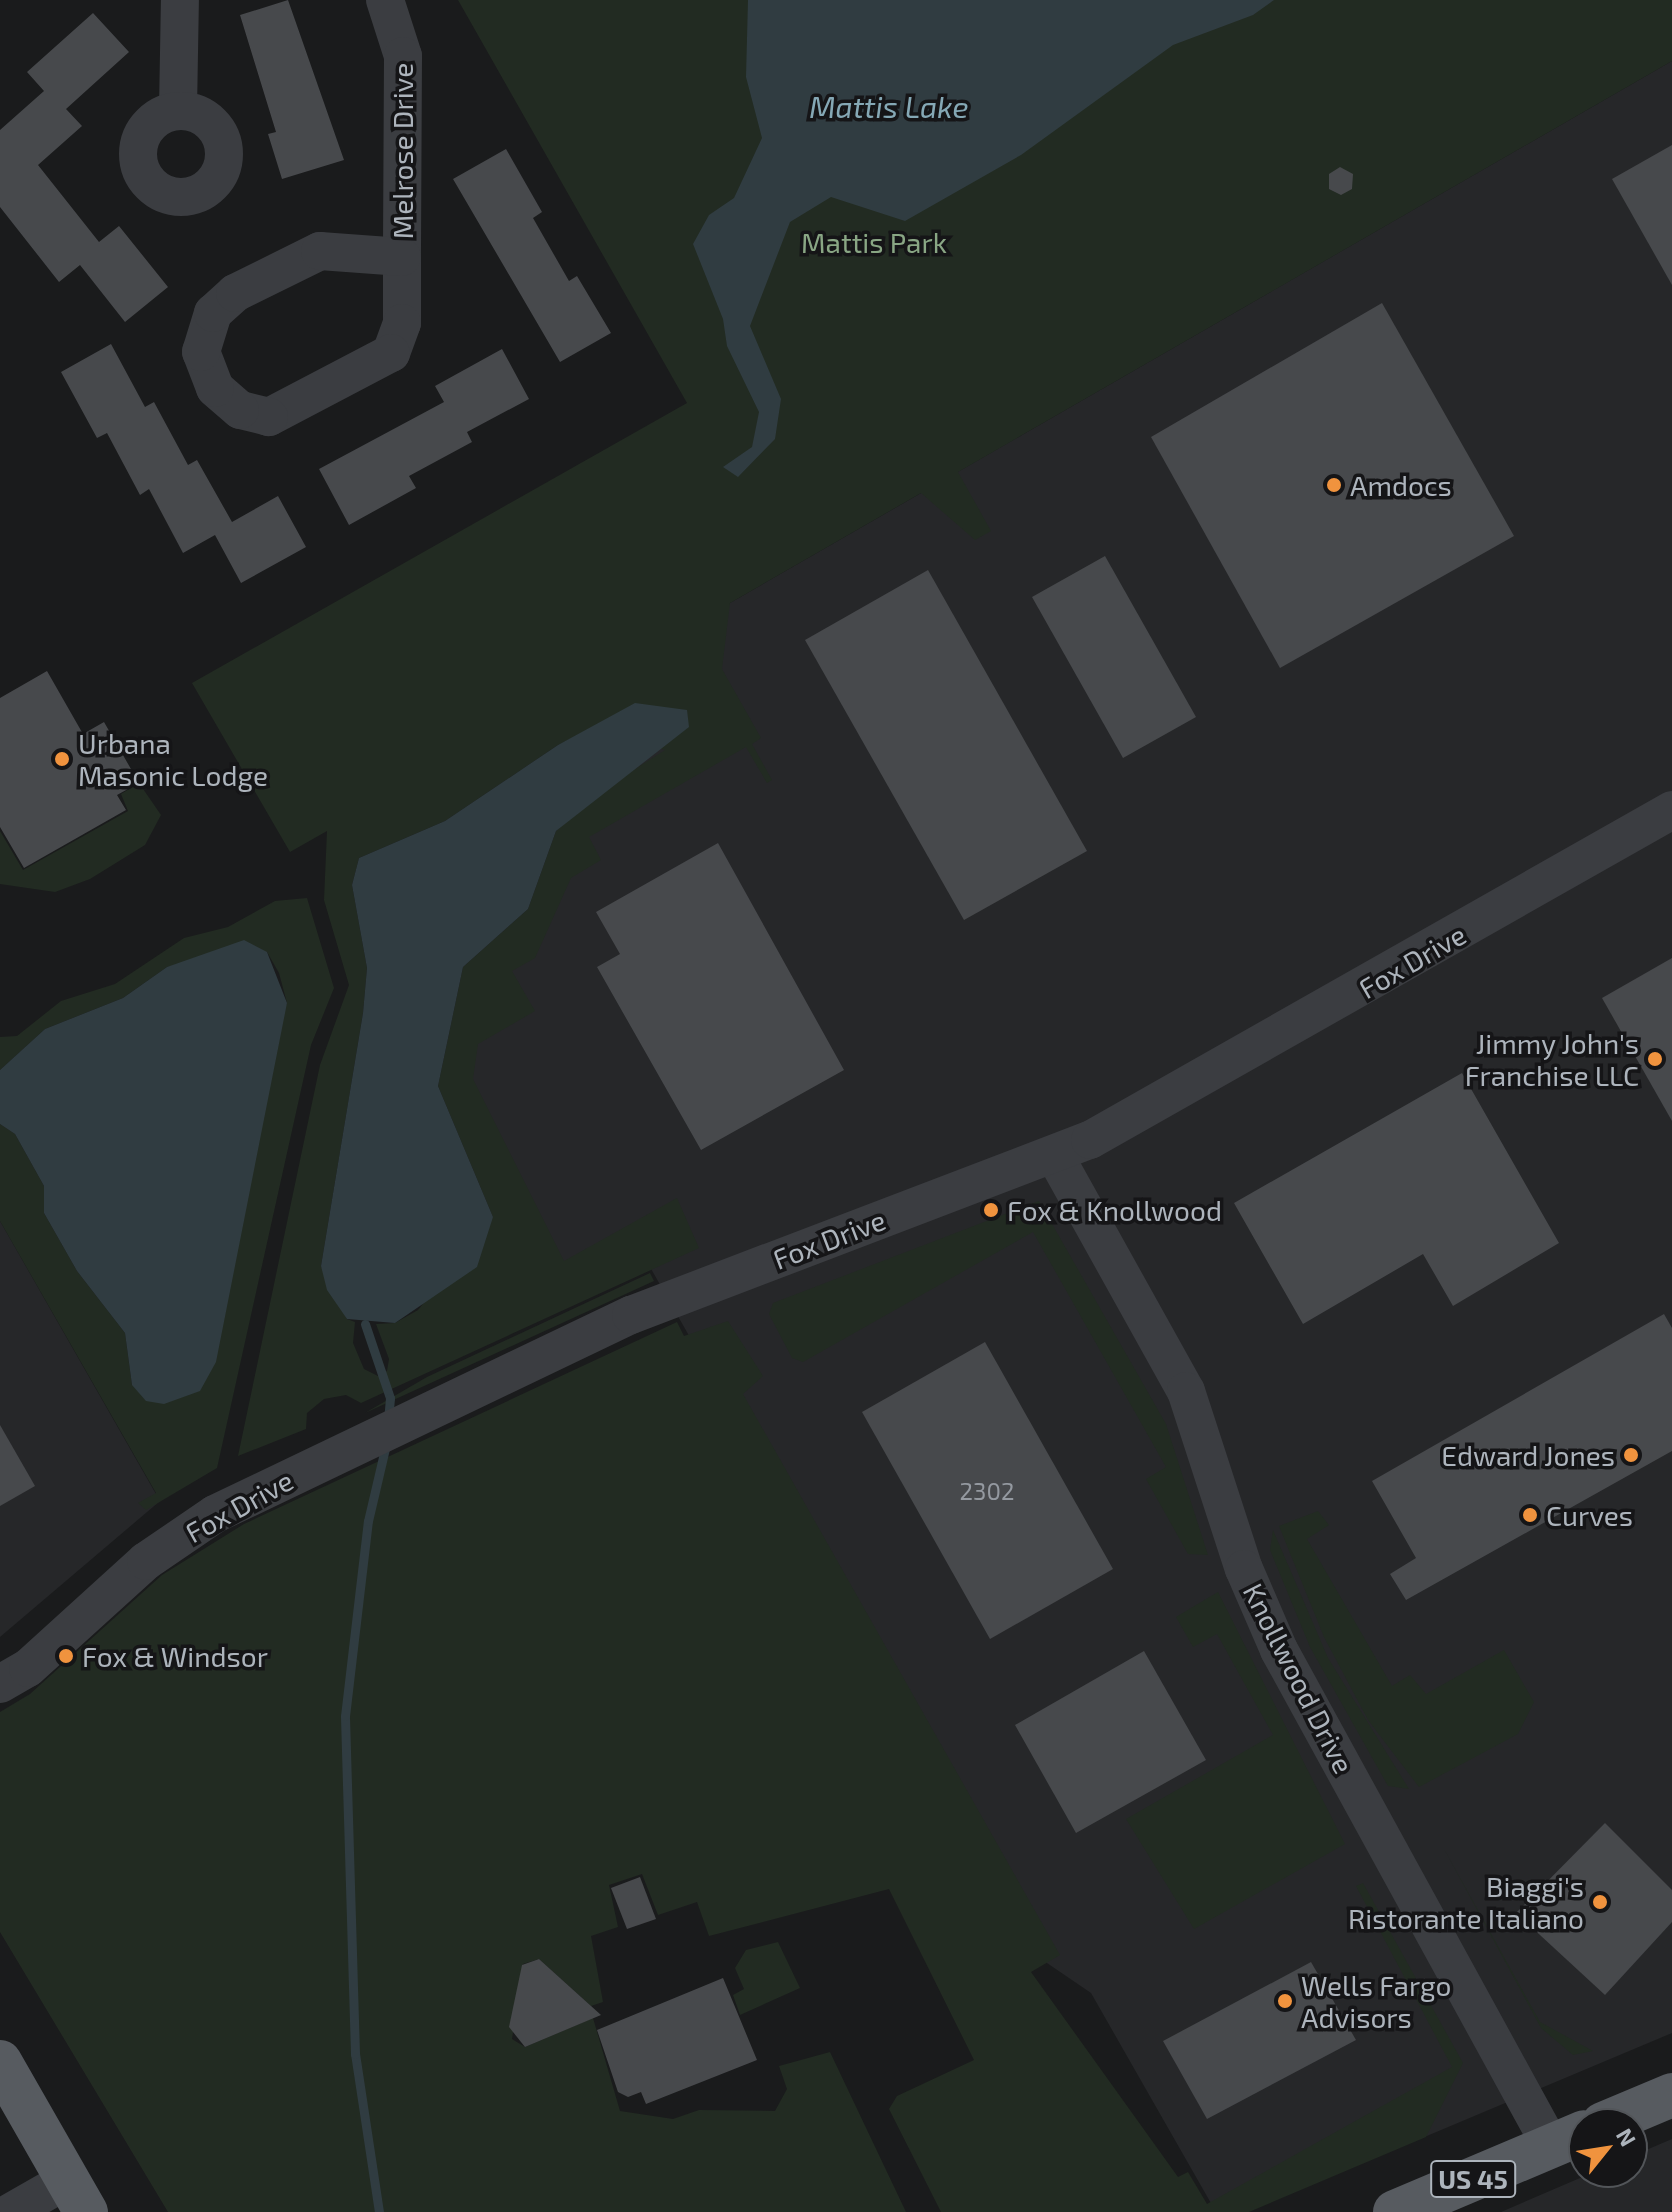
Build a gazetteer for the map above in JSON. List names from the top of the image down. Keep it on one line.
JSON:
{"streets":{"main road":["US 45"],"street":["Melrose Drive","Fox Drive","Knollwood Drive"]},"crossings":[["Fox Drive","Knollwood Drive"],["Knollwood Drive","US 45"]],"water":["Mattis Lake"],"parks":["Mattis Park"],"places":["Amdocs","Urbana Masonic Lodge","Jimmy John's Franchise LLC","Fox & Knollwood","Edward Jones","Curves","Fox & Windsor","Biaggi's Ristorante Italiano","Wells Fargo Advisors"],"house_numbers":["2302"],"north":"top right"}
